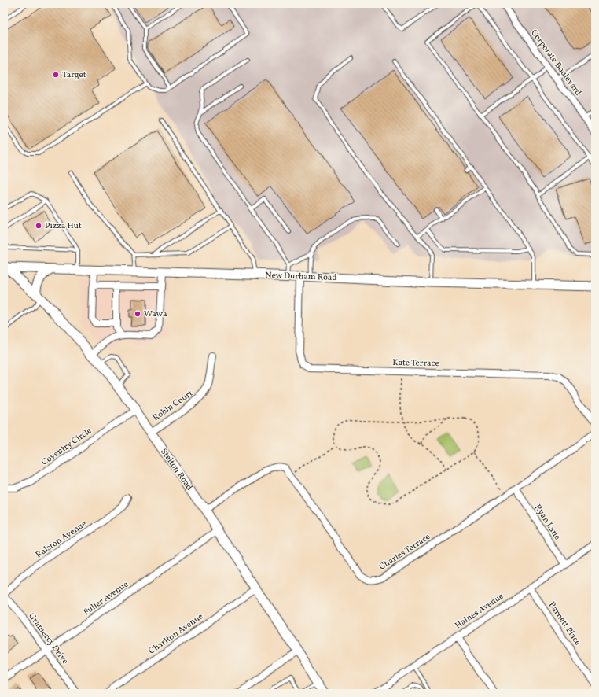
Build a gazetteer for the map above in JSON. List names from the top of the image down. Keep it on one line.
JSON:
{"streets":{"main road":["New Durham Road","Stelton Road"],"street":["Corporate Boulevard","Kate Terrace","Robin Court","Coventry Circle","Ryan Lane","Ralston Avenue","Charles Terrace","Fuller Avenue","Haines Avenue","Barnett Place","Charlton Avenue","Gramercy Drive"]},"crossings":[["New Durham Road","Kate Terrace"],["New Durham Road","Stelton Road"],["Robin Court","Stelton Road"],["Coventry Circle","Stelton Road"],["Stelton Road","Charles Terrace"],["Stelton Road","Fuller Avenue"],["Stelton Road","Charlton Avenue"],["Ryan Lane","Charles Terrace"],["Ryan Lane","Haines Avenue"],["Ralston Avenue","Gramercy Drive"],["Fuller Avenue","Gramercy Drive"],["Haines Avenue","Barnett Place"]],"places":["Target","Pizza Hut","Wawa"]}
